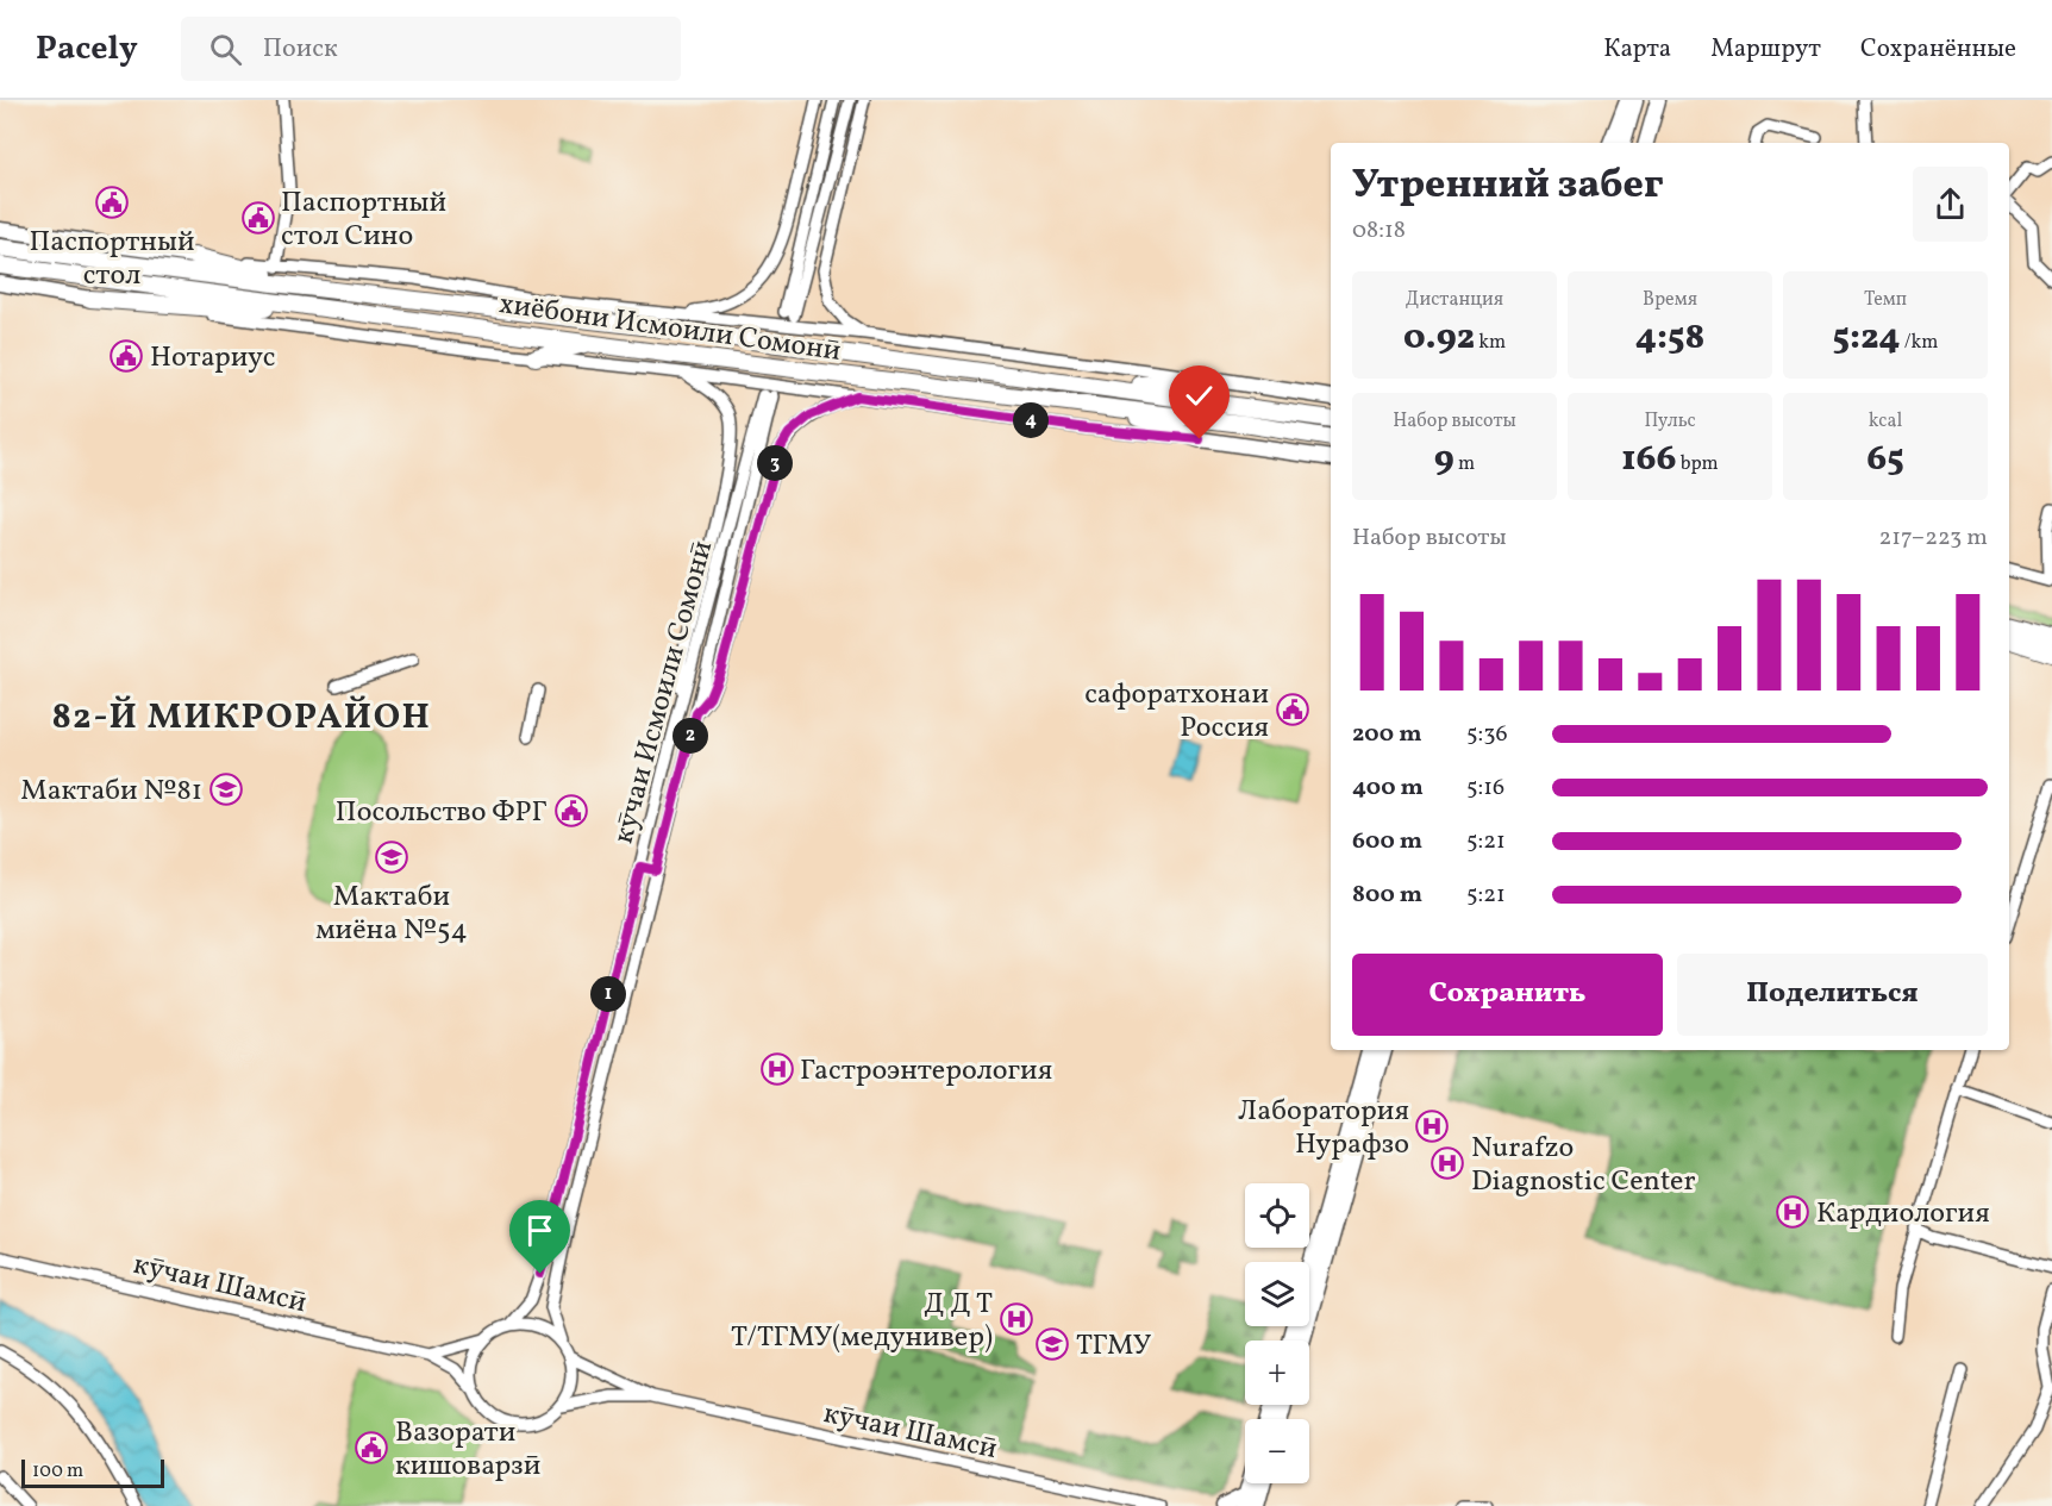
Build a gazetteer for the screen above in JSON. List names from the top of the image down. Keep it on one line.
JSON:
{"streets":{"highway":["хиёбони Исмоили Сомонӣ"],"street":["кӯчаи Исмоили Сомонӣ","кӯчаи Шамсӣ"]},"crossings":[["кӯчаи Исмоили Сомонӣ","кӯчаи Шамсӣ"]],"districts":["82-Й МИКРОРАЙОН"],"places":{"public building":["Паспортный стол","Паспортный стол Сино","Нотариус","сафоратхонаи Россия","Посольство ФРГ","Вазорати кишоварзӣ"],"school or university":["Мактаби №81","Мактаби миёна №54","ТГМУ"],"hospital":["Гастроэнтерология","Лаборатория Нурафзо","Nurafzo Diagnostic Center","Кардиология","Д Д Т Т/ТГМУ(медунивер)"]},"scale_bar":"100 m","page":{"header":"Pacely","search":"Поиск","nav":["Карта","Маршрут","Сохранённые"],"heading":["Утренний забег","08:18"],"stats":[["Дистанция","0.92 km"],["Время","4:58"],["Темп","5:24 /km"],["Набор высоты","9 m"],["Пульс","166 bpm"],["kcal","65"]],"pins":["4","3","2","1"],"chart":["Набор высоты","217–223 m"],"list":[{"name":"200 m","note":"5:36"},{"name":"400 m","note":"5:16"},{"name":"600 m","note":"5:21"},{"name":"800 m","note":"5:21"}],"buttons":["Сохранить","Поделиться"],"map_buttons":["+","−"],"scale":"100 m"}}
